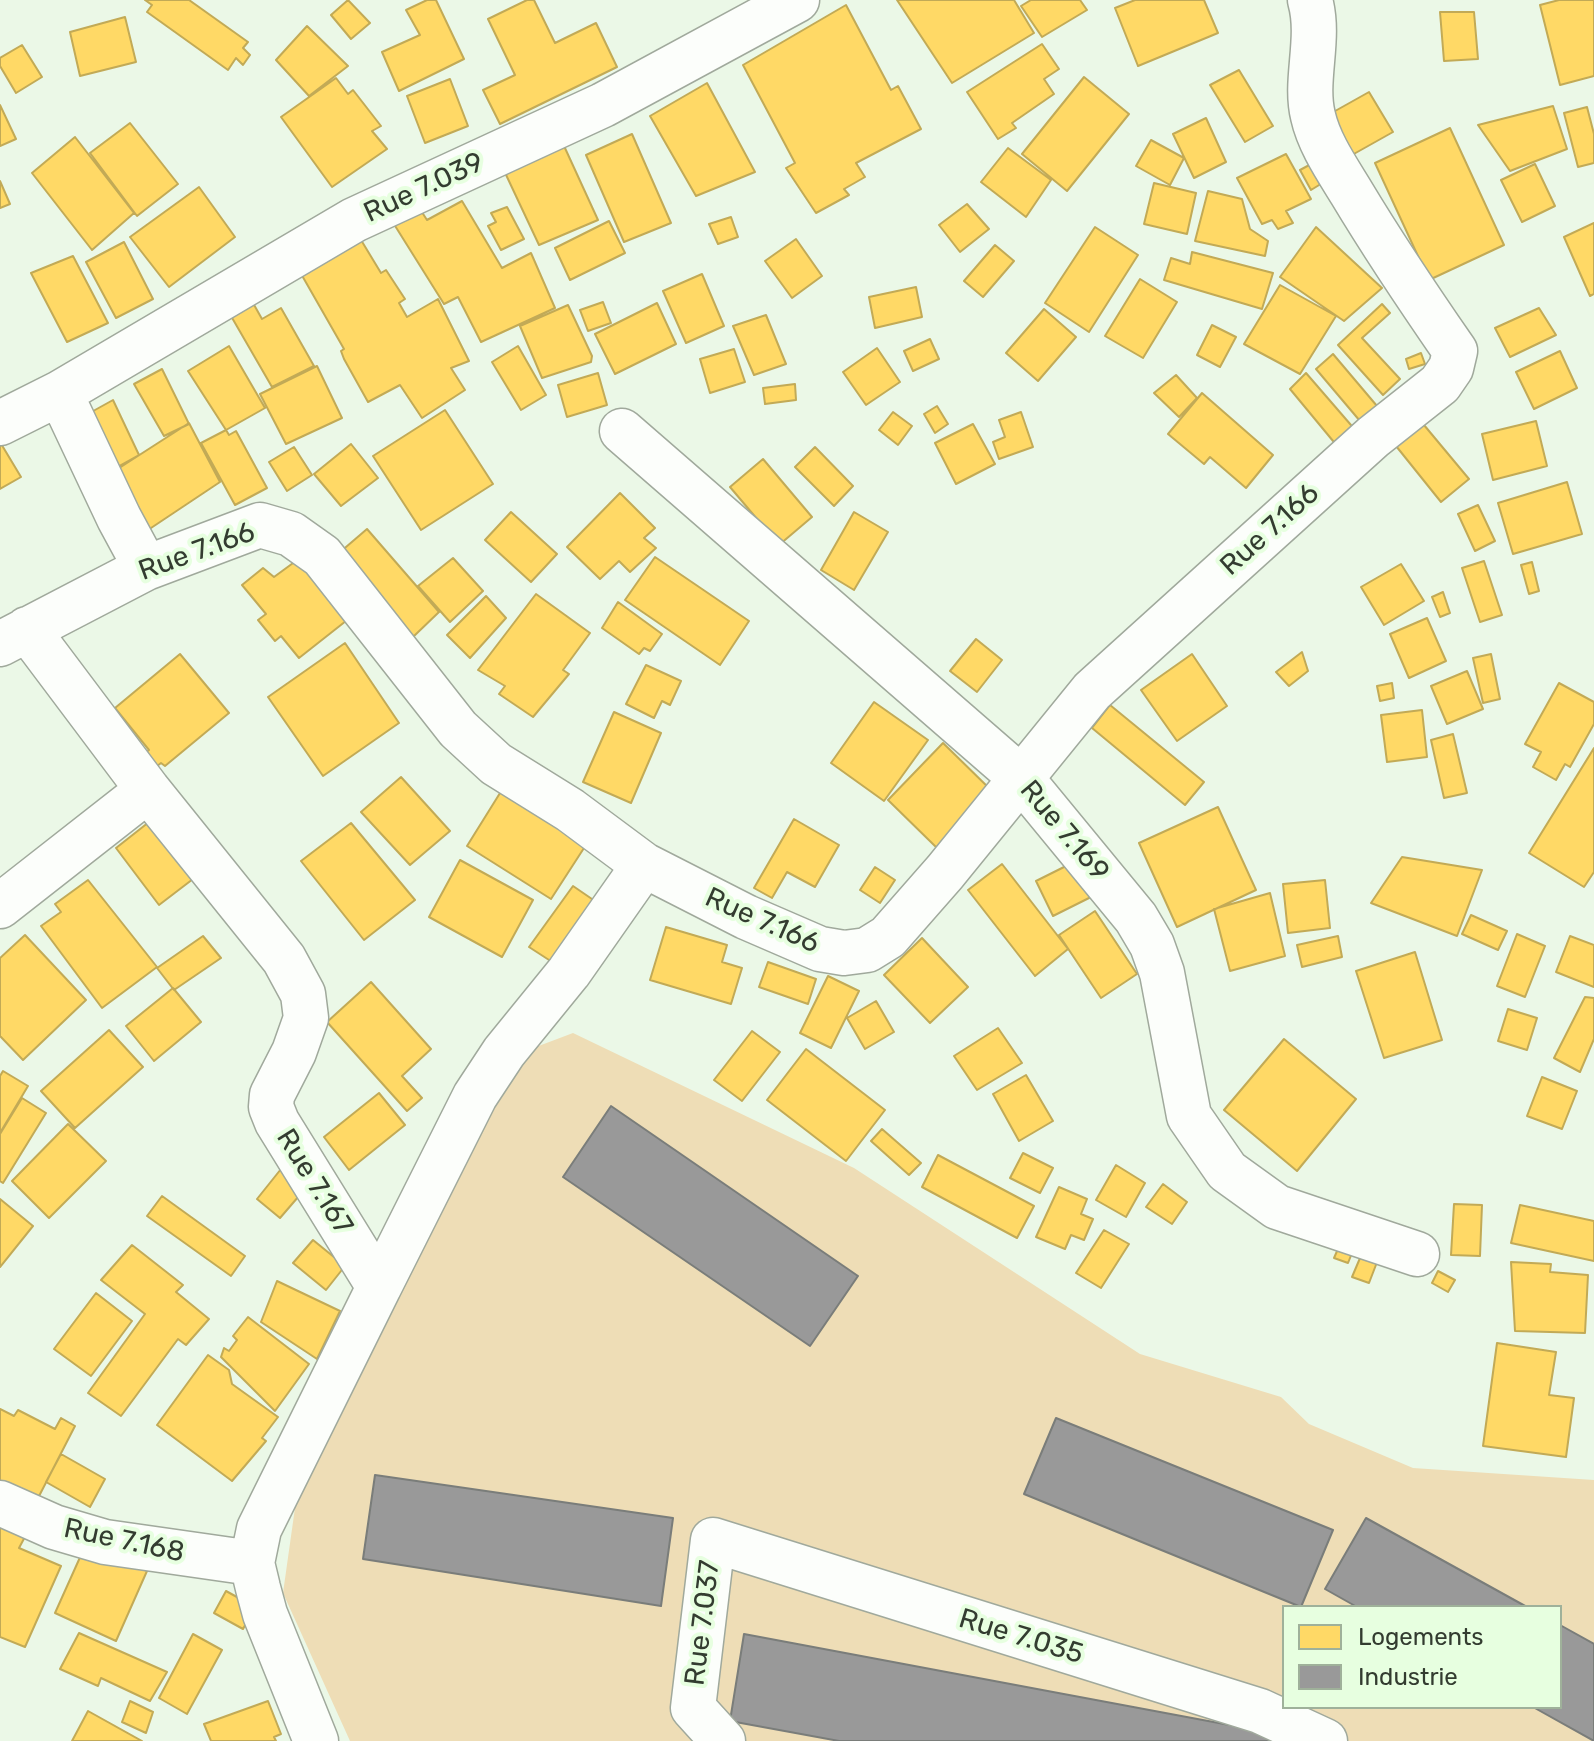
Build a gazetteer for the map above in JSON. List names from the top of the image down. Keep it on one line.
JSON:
{"streets":{"street":["Rue 7.039","Rue 7.166","Rue 7.169","Rue 7.167","Rue 7.168","Rue 7.037","Rue 7.035"]},"crossings":[["Rue 7.166","Rue 7.169"],["Rue 7.166","Rue 7.167"],["Rue 7.037","Rue 7.035"]],"legend":["Logements","Industrie"]}
